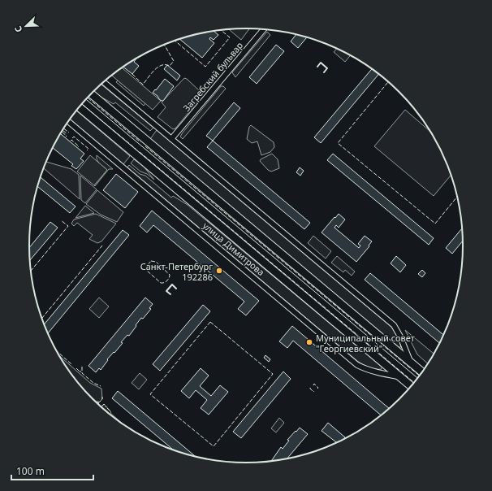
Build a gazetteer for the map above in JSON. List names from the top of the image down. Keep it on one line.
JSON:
{"streets":{"street":["Загребский бульвар","улица Димитрова"]},"places":["Санкт-Петербург 192286","Муниципальный совет \"Георгиевский\""],"scale_bar":"100 m","north":"bottom left"}
